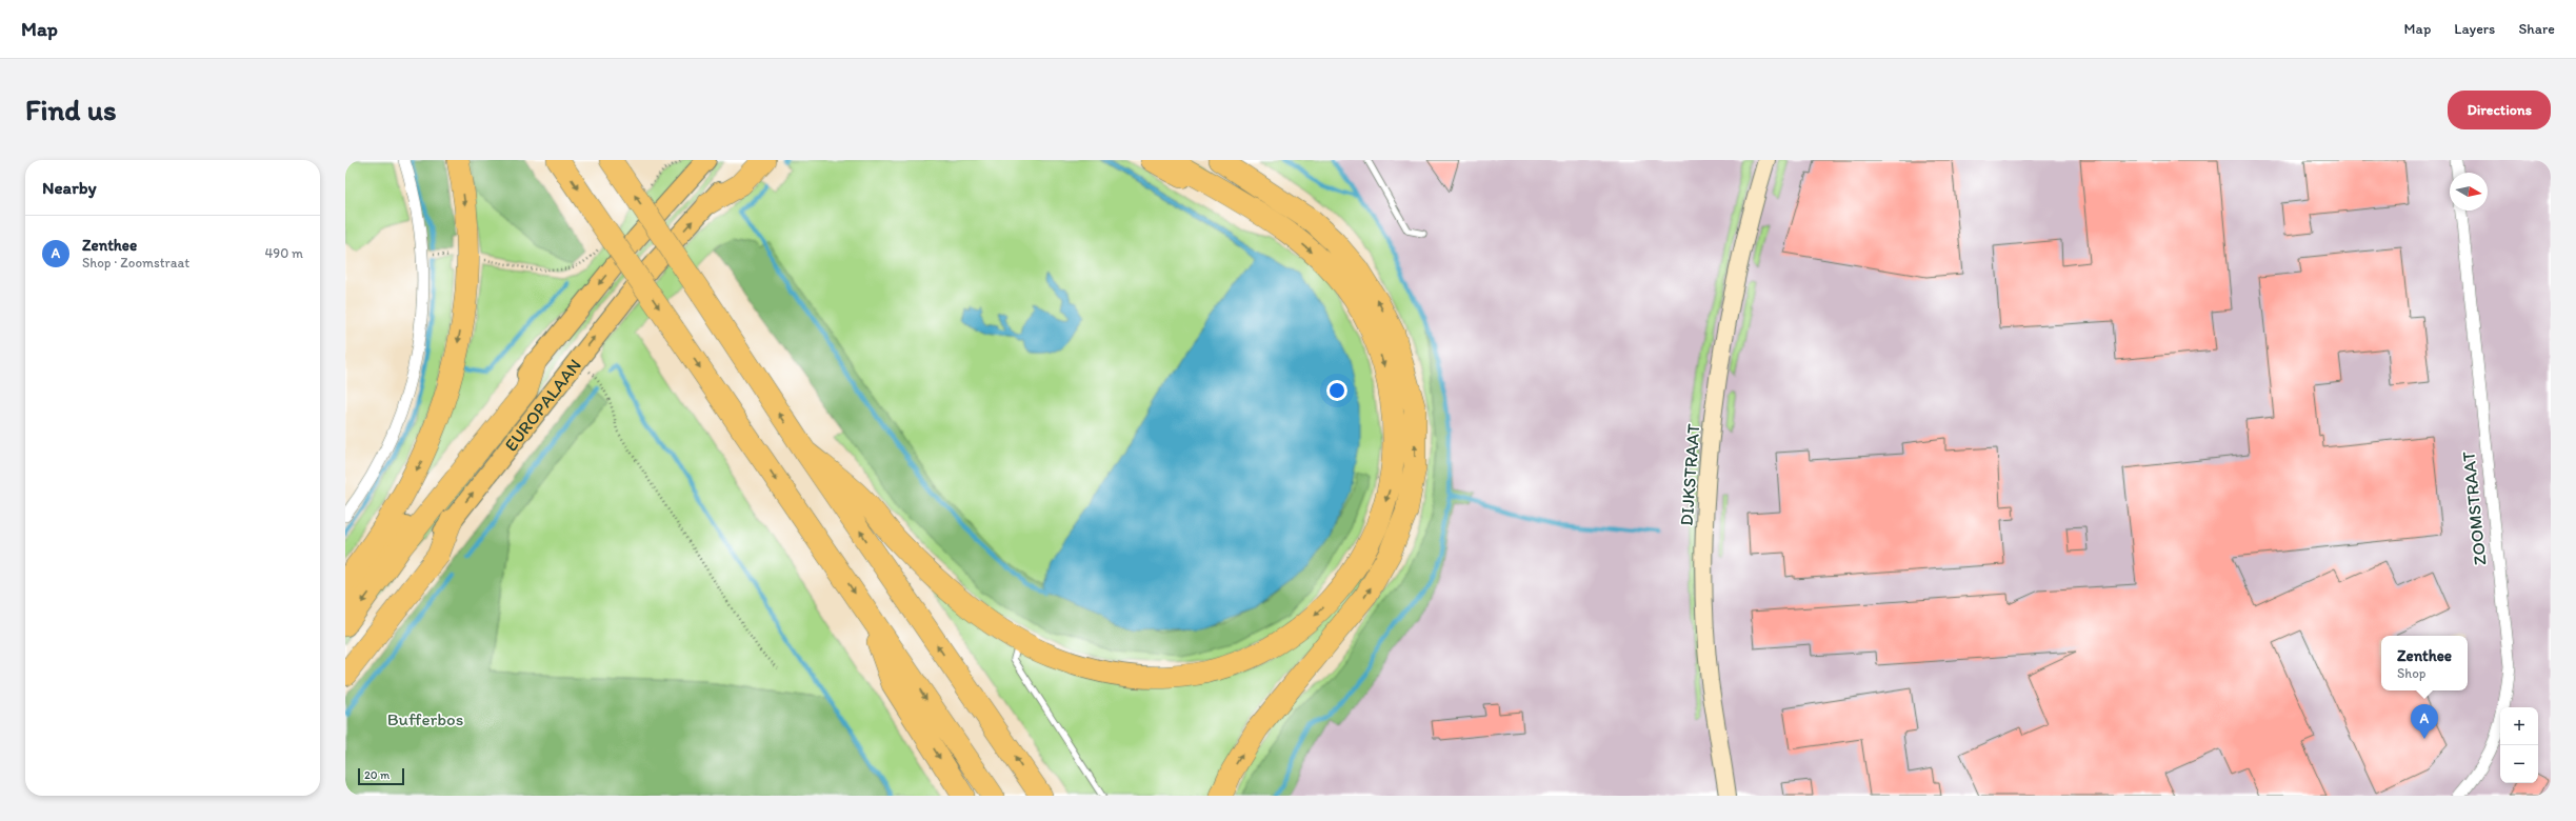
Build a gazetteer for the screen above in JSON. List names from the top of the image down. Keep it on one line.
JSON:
{"streets":{"main road":["EUROPALAAN"],"street":["DIJKSTRAAT","ZOOMSTRAAT"]},"parks":["Bufferbos"],"scale_bar":"20 m","north":"right","page":{"header":"Map","nav":["Map","Layers","Share"],"buttons":"Directions","title":"Find us","heading":"Nearby","list":[{"mark":"A","name":"Zenthee","note":"Shop · Zoomstraat","value":"490 m"}],"popup":["Zenthee","Shop"],"pins":"A","map_buttons":["+","−"],"scale":"20 m"}}
